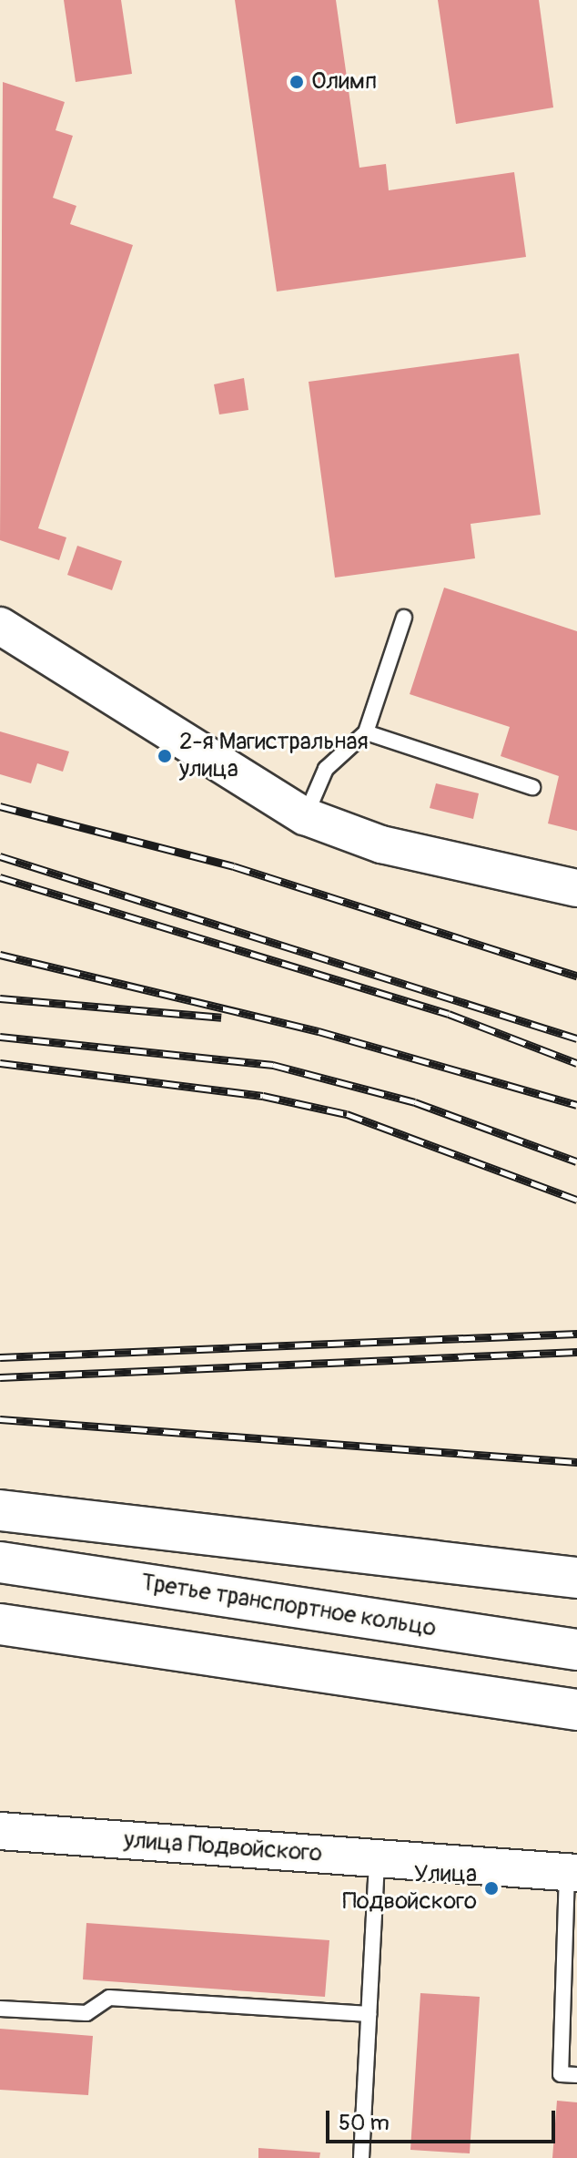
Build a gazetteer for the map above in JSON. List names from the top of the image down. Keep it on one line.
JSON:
{"streets":{"main road":["Третье транспортное кольцо"],"street":["улица Подвойского"]},"places":["Олимп","2-я Магистральная улица","Улица Подвойского"],"scale_bar":"50 m"}
